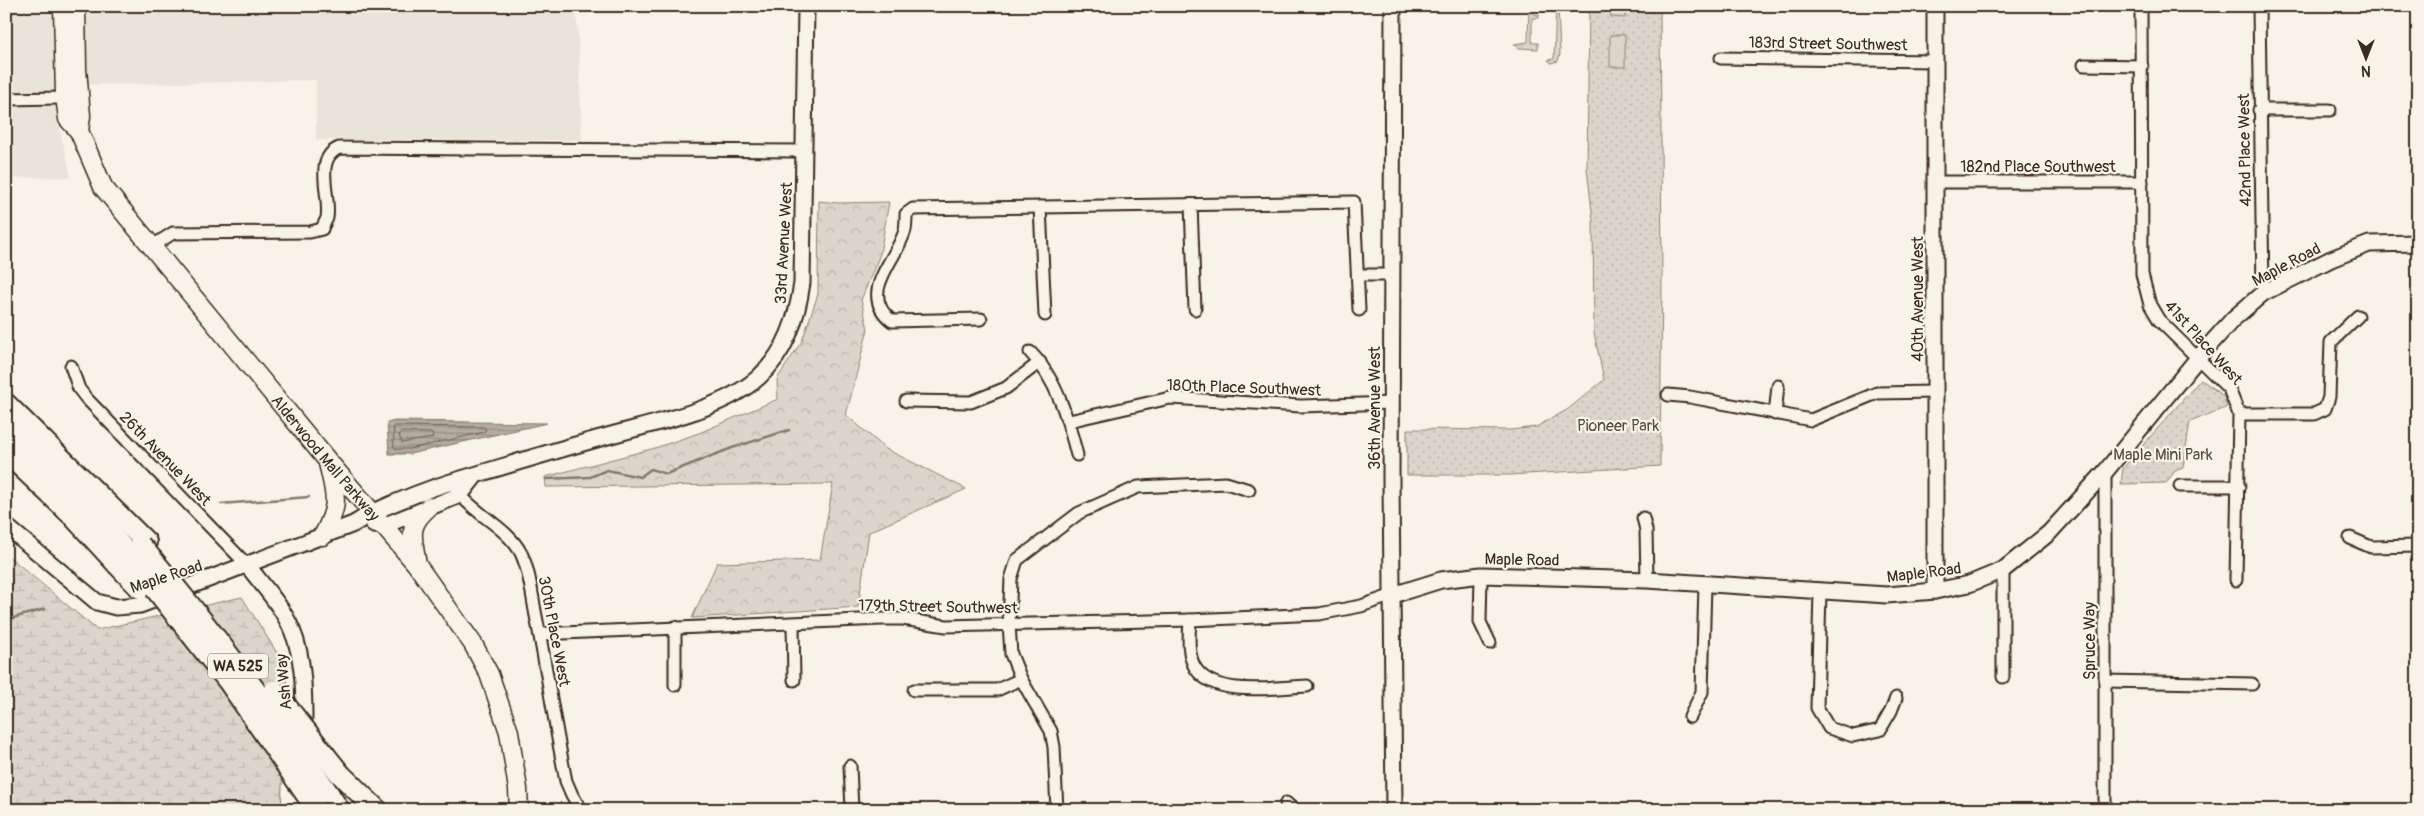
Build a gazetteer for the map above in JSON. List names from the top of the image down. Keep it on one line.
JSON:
{"streets":{"highway":["WA 525"],"main road":["Alderwood Mall Parkway"],"street":["183rd Street Southwest","42nd Place West","182nd Place Southwest","33rd Avenue West","Maple Road","40th Avenue West","41st Place West","180th Place Southwest","36th Avenue West","26th Avenue West","179th Street Southwest","30th Place West","Spruce Way","Ash Way"]},"crossings":[["183rd Street Southwest","40th Avenue West"],["42nd Place West","Maple Road"],["182nd Place Southwest","40th Avenue West"],["182nd Place Southwest","41st Place West"],["33rd Avenue West","Maple Road"],["33rd Avenue West","Alderwood Mall Parkway"],["33rd Avenue West","30th Place West"],["Maple Road","40th Avenue West"],["Maple Road","41st Place West"],["Maple Road","36th Avenue West"],["Maple Road","26th Avenue West"],["Maple Road","Alderwood Mall Parkway"],["Maple Road","179th Street Southwest"],["Maple Road","Spruce Way"],["Maple Road","Ash Way"],["180th Place Southwest","36th Avenue West"],["36th Avenue West","179th Street Southwest"],["26th Avenue West","Ash Way"],["179th Street Southwest","30th Place West"]],"parks":["Pioneer Park","Maple Mini Park"],"north":"bottom"}
